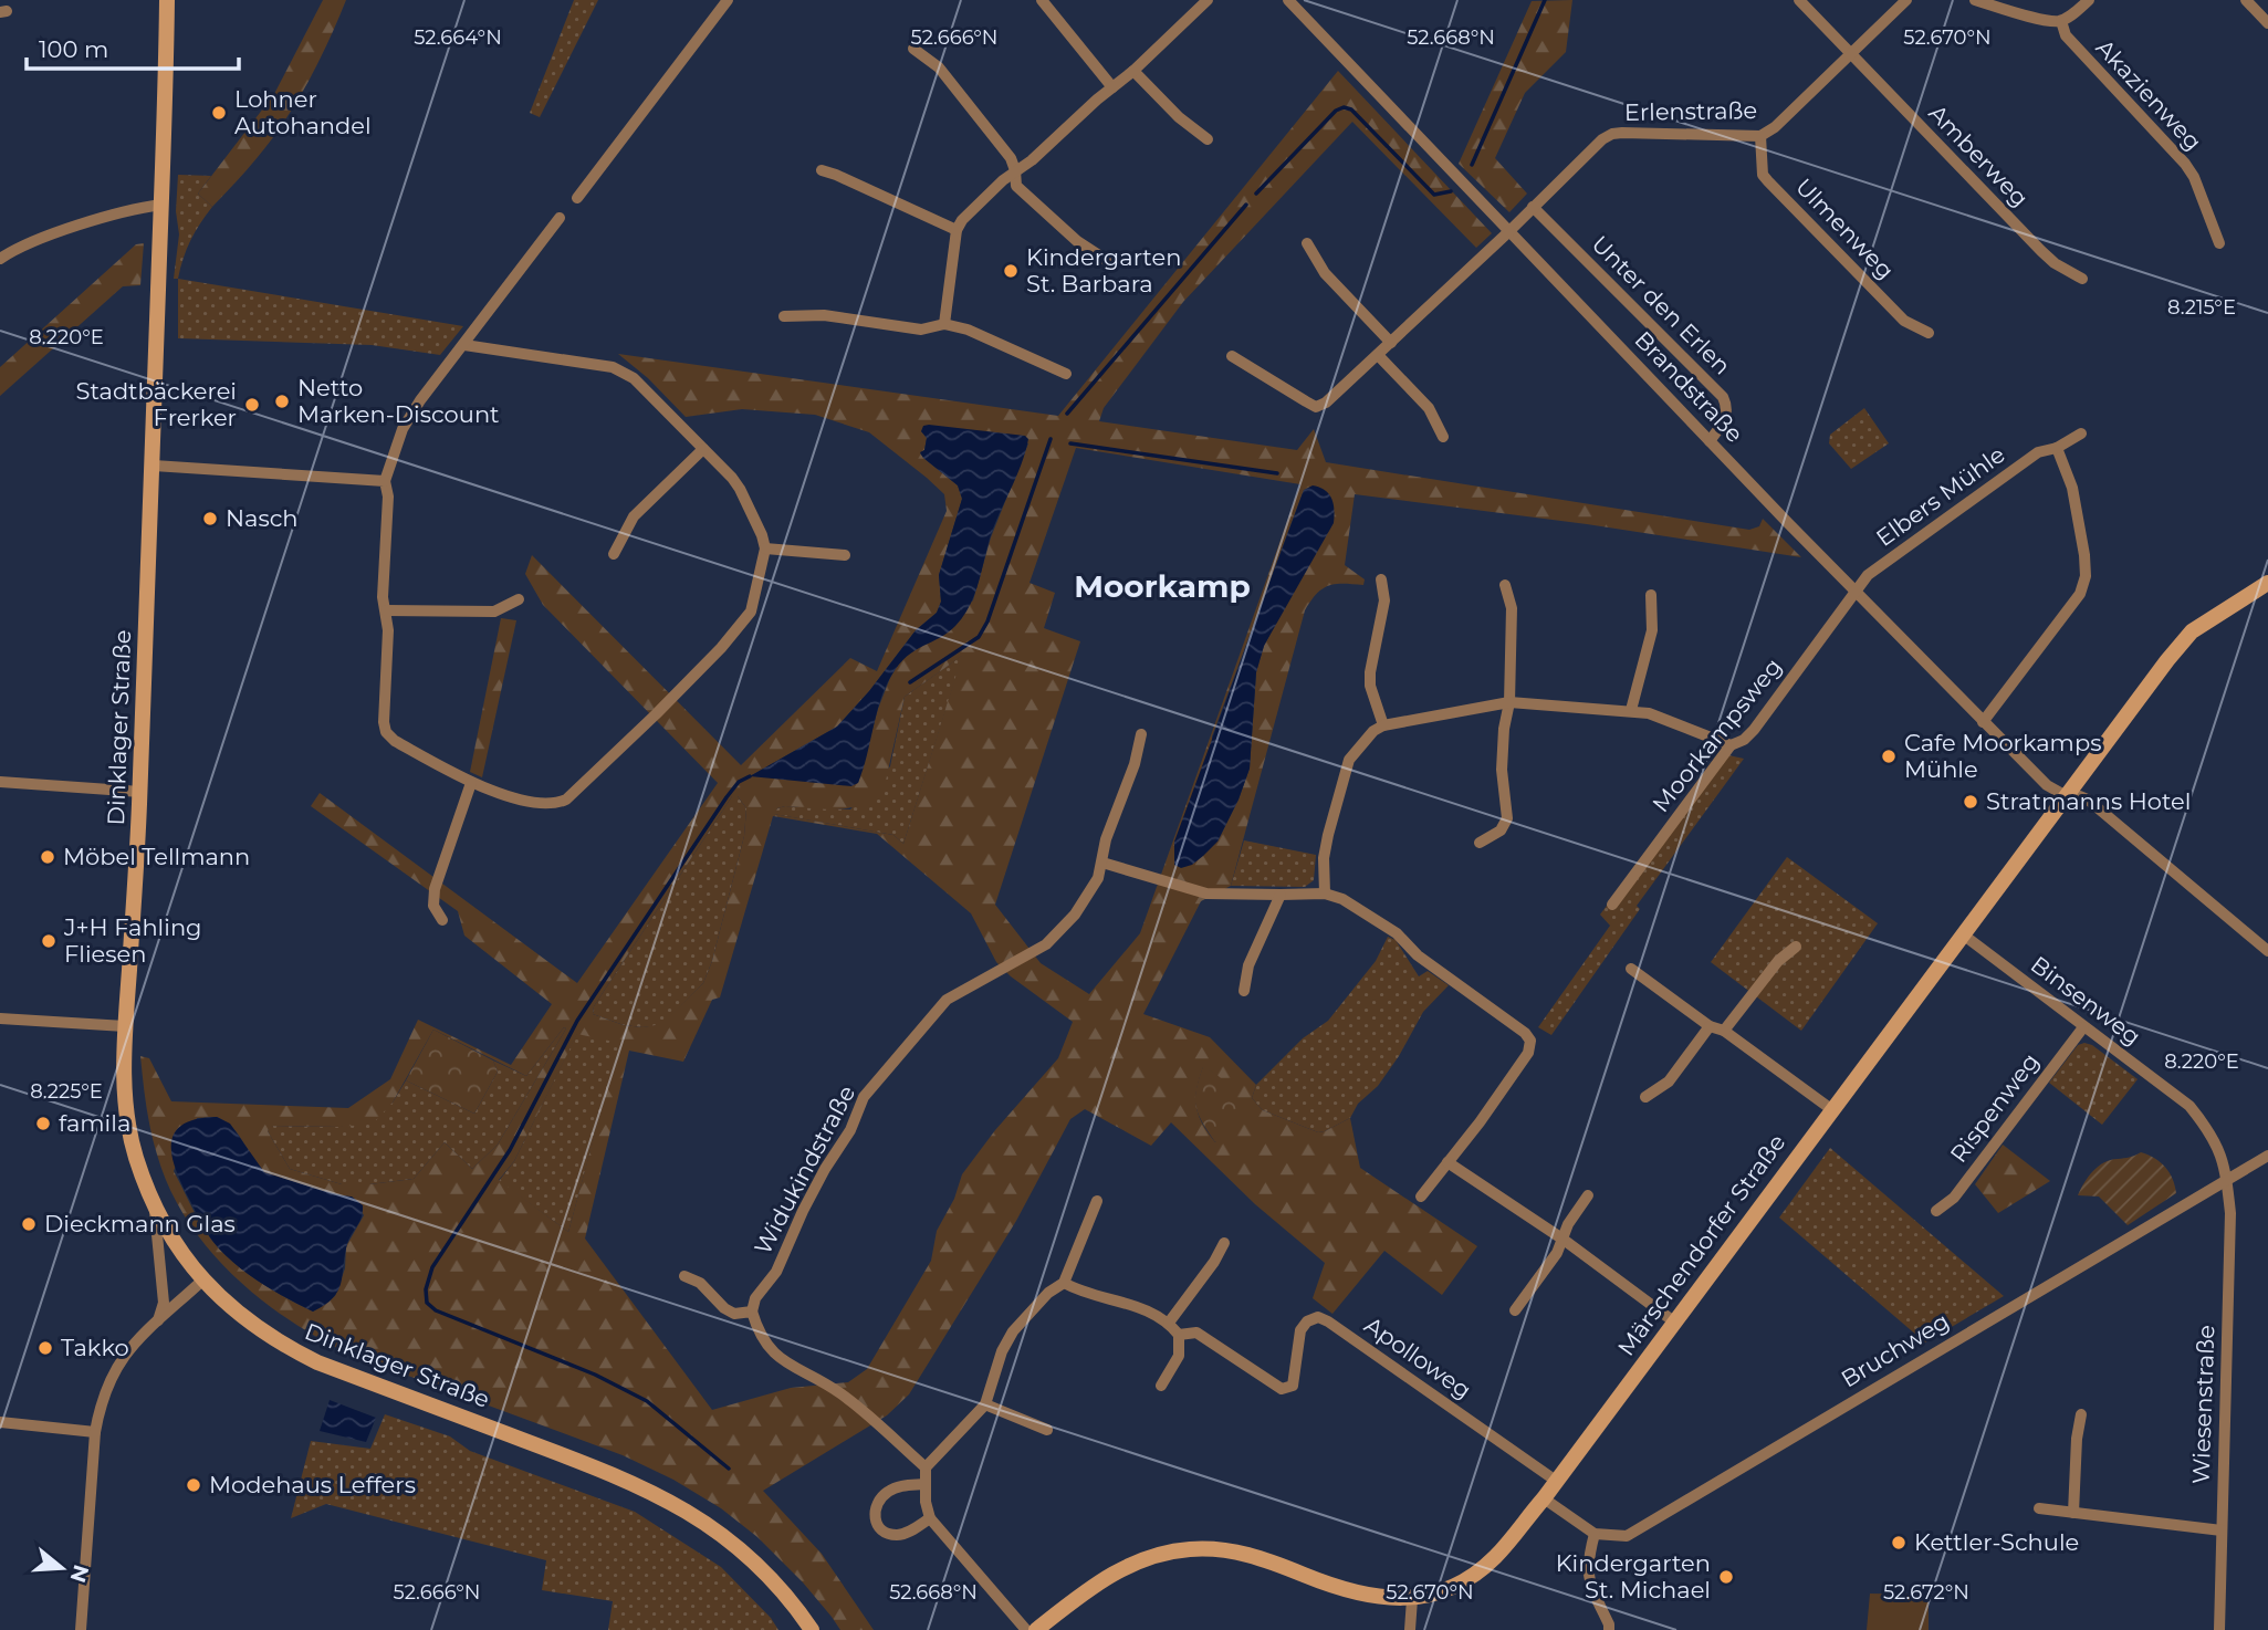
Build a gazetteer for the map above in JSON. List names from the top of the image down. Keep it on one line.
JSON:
{"streets":{"main road":["Dinklager Straße","Märschendorfer Straße"],"street":["Akazienweg","Erlenstraße","Amberweg","Ulmenweg","Unter den Erlen","Brandstraße","Elbers Mühle","Moorkampsweg","Binsenweg","Rispenweg","Widukindstraße","Bruchweg","Apolloweg","Wiesenstraße"]},"crossings":[["Erlenstraße","Amberweg"],["Erlenstraße","Ulmenweg"],["Erlenstraße","Unter den Erlen"],["Erlenstraße","Brandstraße"],["Unter den Erlen","Brandstraße"],["Brandstraße","Elbers Mühle"],["Brandstraße","Moorkampsweg"],["Brandstraße","Märschendorfer Straße"],["Elbers Mühle","Moorkampsweg"],["Binsenweg","Rispenweg"],["Binsenweg","Märschendorfer Straße"],["Binsenweg","Bruchweg"],["Binsenweg","Wiesenstraße"],["Märschendorfer Straße","Apolloweg"],["Bruchweg","Wiesenstraße"]],"districts":["Moorkamp"],"places":["Lohner Autohandel","Kindergarten St. Barbara","Netto Marken-Discount","Stadtbäckerei Frerker","Nasch","Cafe Moorkamps Mühle","Stratmanns Hotel","Möbel Tellmann","J+H Fahling Fliesen","famila","Dieckmann Glas","Takko","Modehaus Leffers","Kettler-Schule","Kindergarten St. Michael"],"scale_bar":"100 m","north":"right","coordinates":["52.664°N","52.666°N","52.668°N","52.670°N","8.215°E","8.220°E","8.225°E","52.672°N"]}
